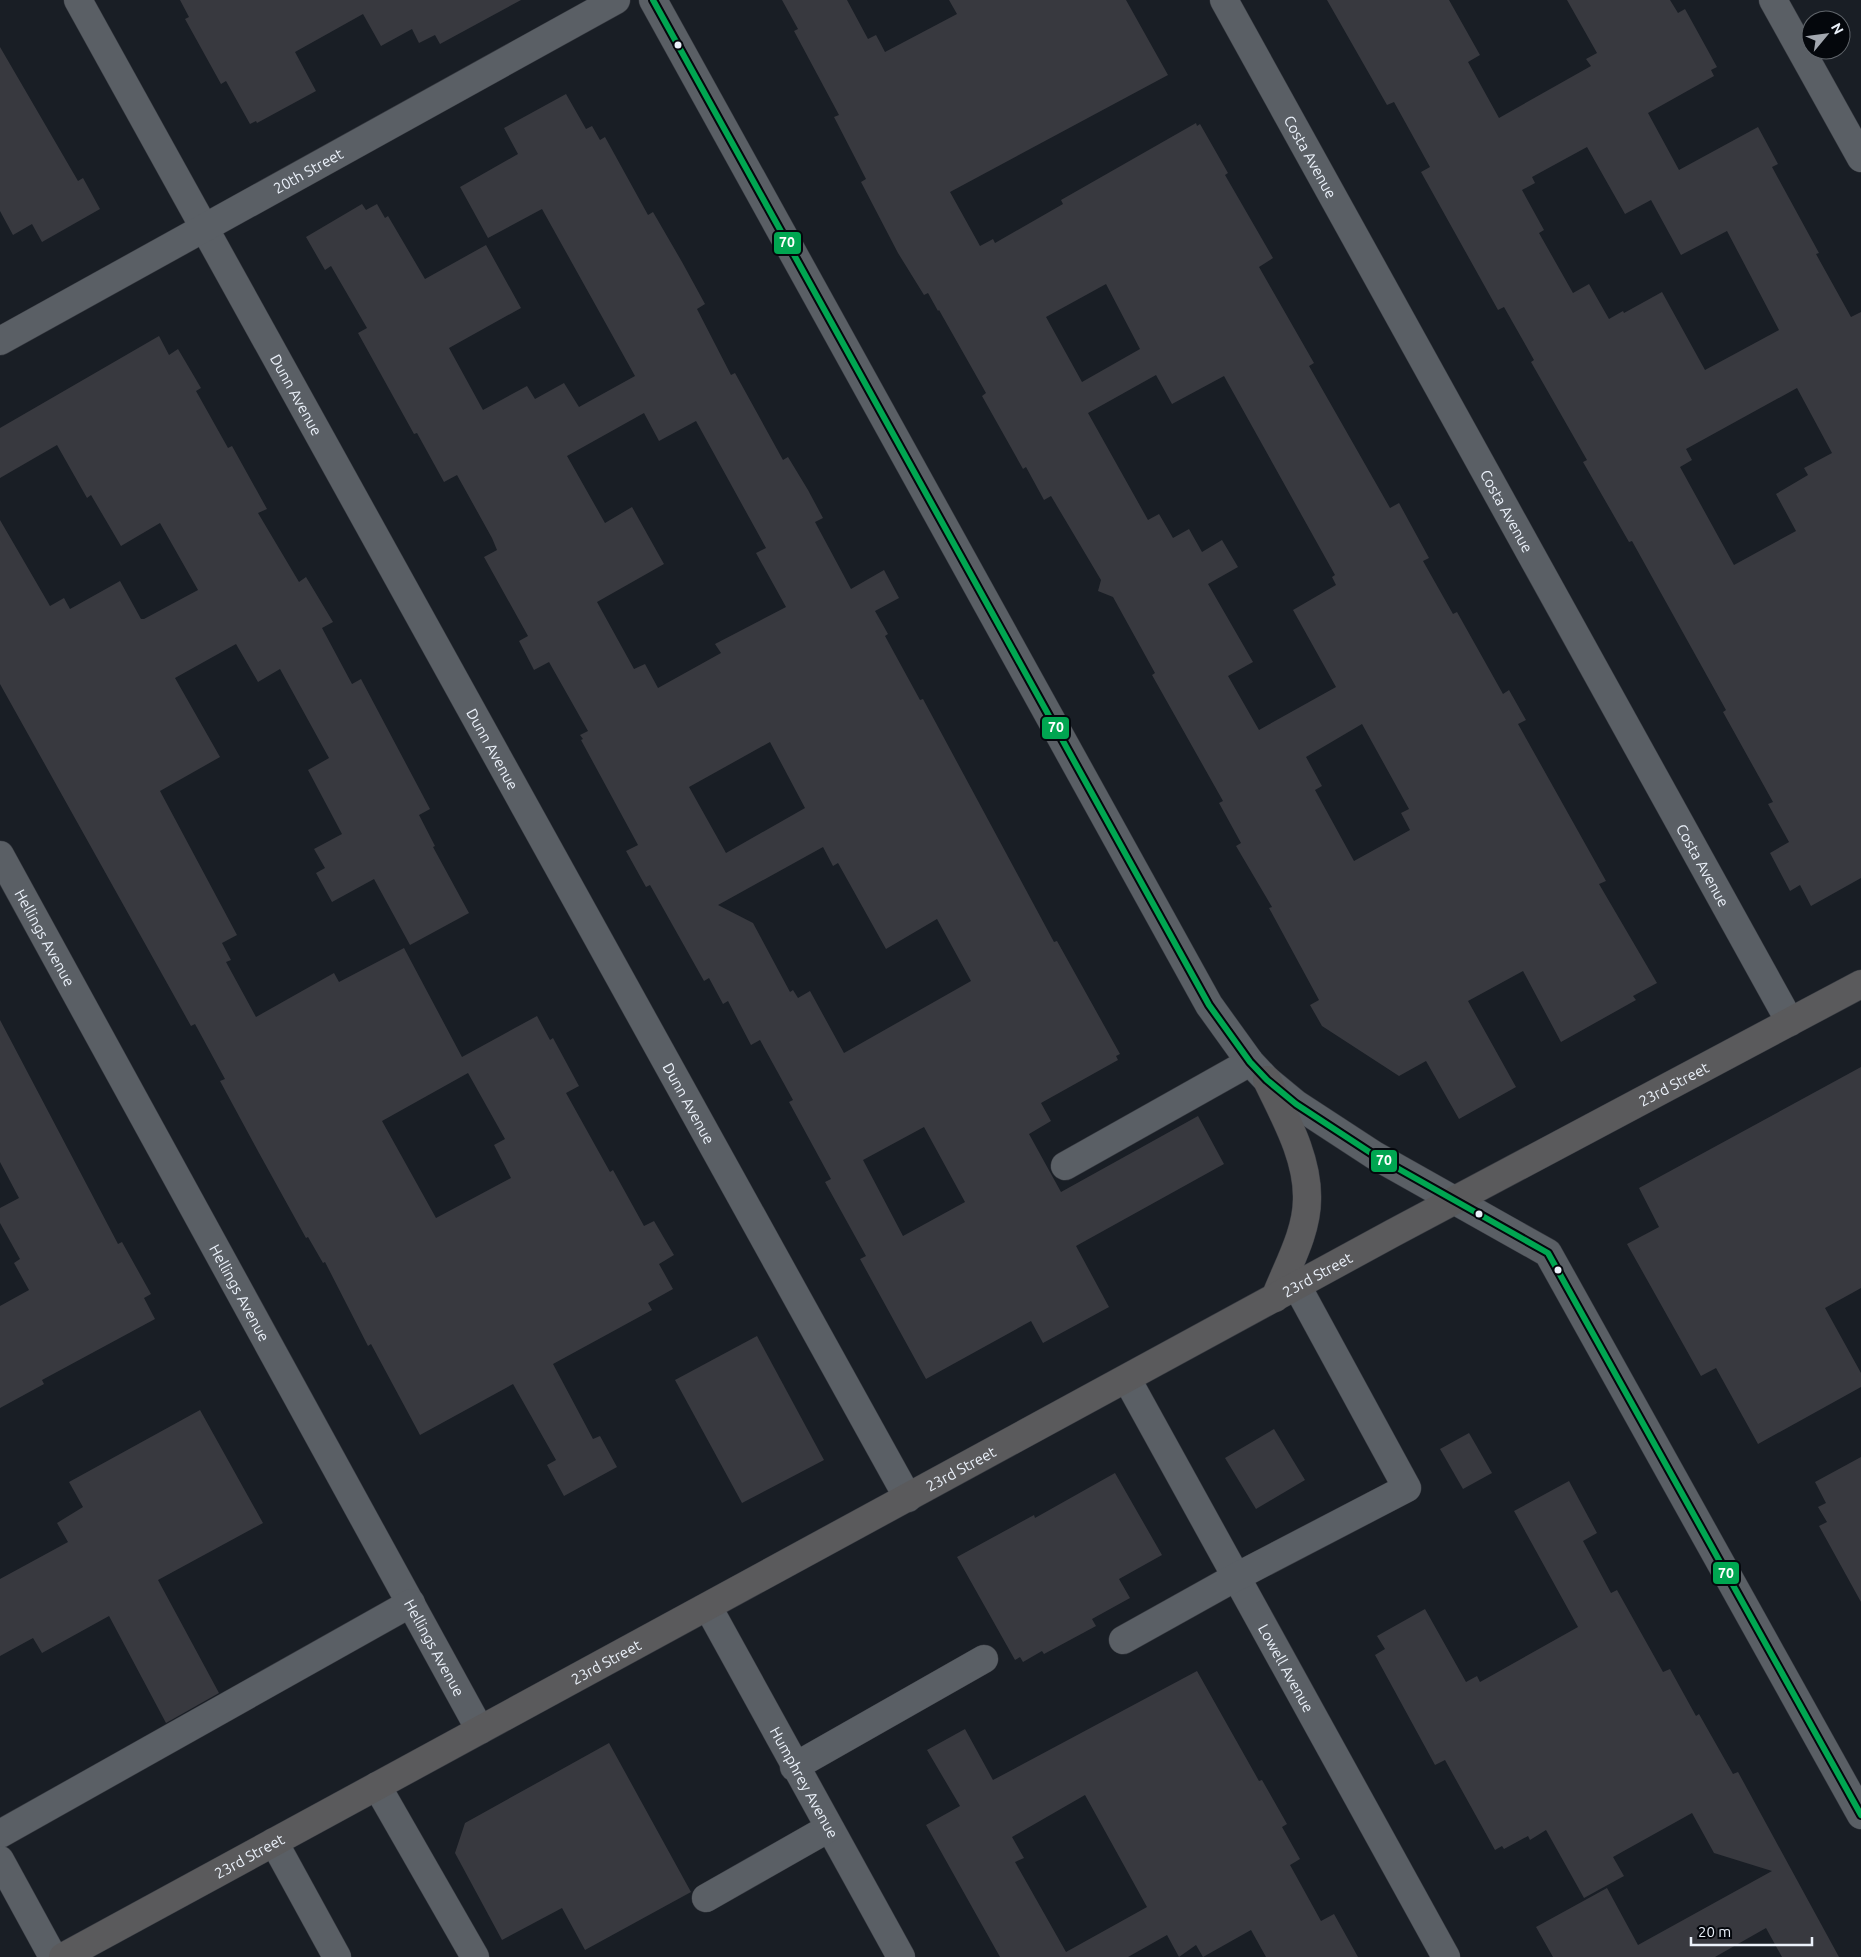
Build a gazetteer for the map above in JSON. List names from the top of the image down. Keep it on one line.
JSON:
{"streets":{"main road":["23rd Street"],"street":["Costa Avenue","20th Street","Dunn Avenue","Hellings Avenue","Lowell Avenue","Humphrey Avenue"]},"crossings":[["Costa Avenue","23rd Street"],["20th Street","Dunn Avenue"],["Dunn Avenue","23rd Street"],["Hellings Avenue","23rd Street"],["23rd Street","Lowell Avenue"],["23rd Street","Humphrey Avenue"]],"lines":["transit line 70"],"scale_bar":"20 m","north":"top right"}
